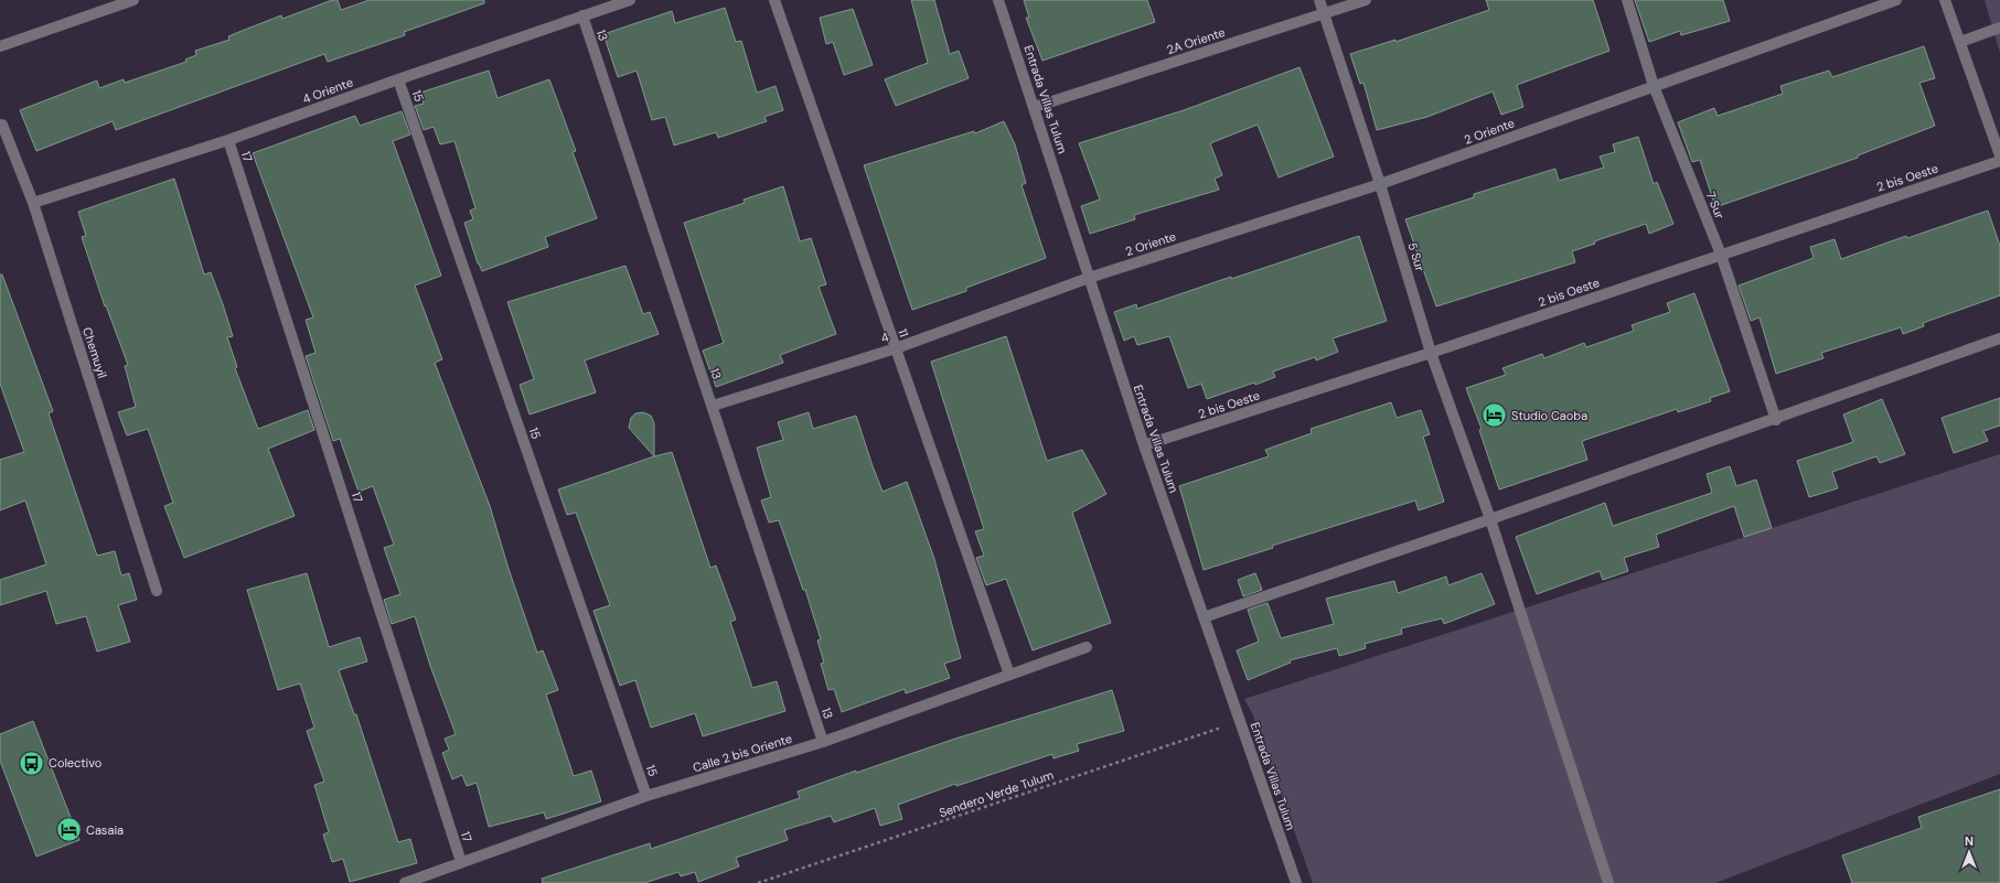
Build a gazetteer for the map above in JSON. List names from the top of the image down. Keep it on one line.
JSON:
{"streets":{"street":["13","2A Oriente","4 Oriente","15","Entrada Villas Tulum","2 Oriente","17","2 bis Oeste","7 Sur","5 Sur","11","4","Chemuyil","Calle 2 bis Oriente"],"path":["Sendero Verde Tulum"]},"crossings":[["13","4 Oriente"],["13","4"],["13","Calle 2 bis Oriente"],["2A Oriente","Entrada Villas Tulum"],["2A Oriente","5 Sur"],["4 Oriente","15"],["4 Oriente","17"],["4 Oriente","Chemuyil"],["15","Calle 2 bis Oriente"],["Entrada Villas Tulum","2 Oriente"],["Entrada Villas Tulum","2 bis Oeste"],["Entrada Villas Tulum","4"],["Entrada Villas Tulum","Sendero Verde Tulum"],["2 Oriente","7 Sur"],["2 Oriente","5 Sur"],["2 Oriente","4"],["17","Calle 2 bis Oriente"],["2 bis Oeste","7 Sur"],["2 bis Oeste","5 Sur"],["11","4"],["11","Calle 2 bis Oriente"]],"places":{"hotel":["Studio Caoba","Casaia"],"bus stop":["Colectivo"]},"north":"top"}
